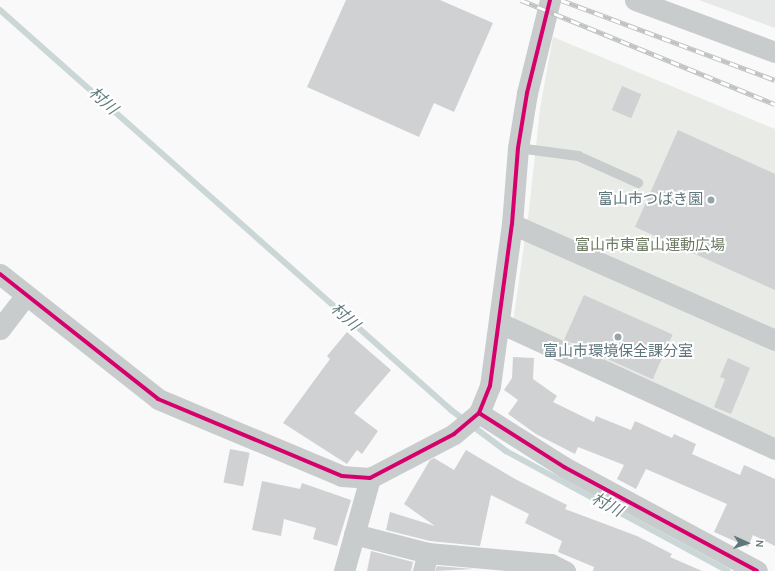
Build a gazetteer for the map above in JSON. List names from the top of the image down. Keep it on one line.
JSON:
{"water":["村川"],"parks":["富山市東富山運動広場"],"places":["富山市つばき園","富山市環境保全課分室"],"north":"right"}
